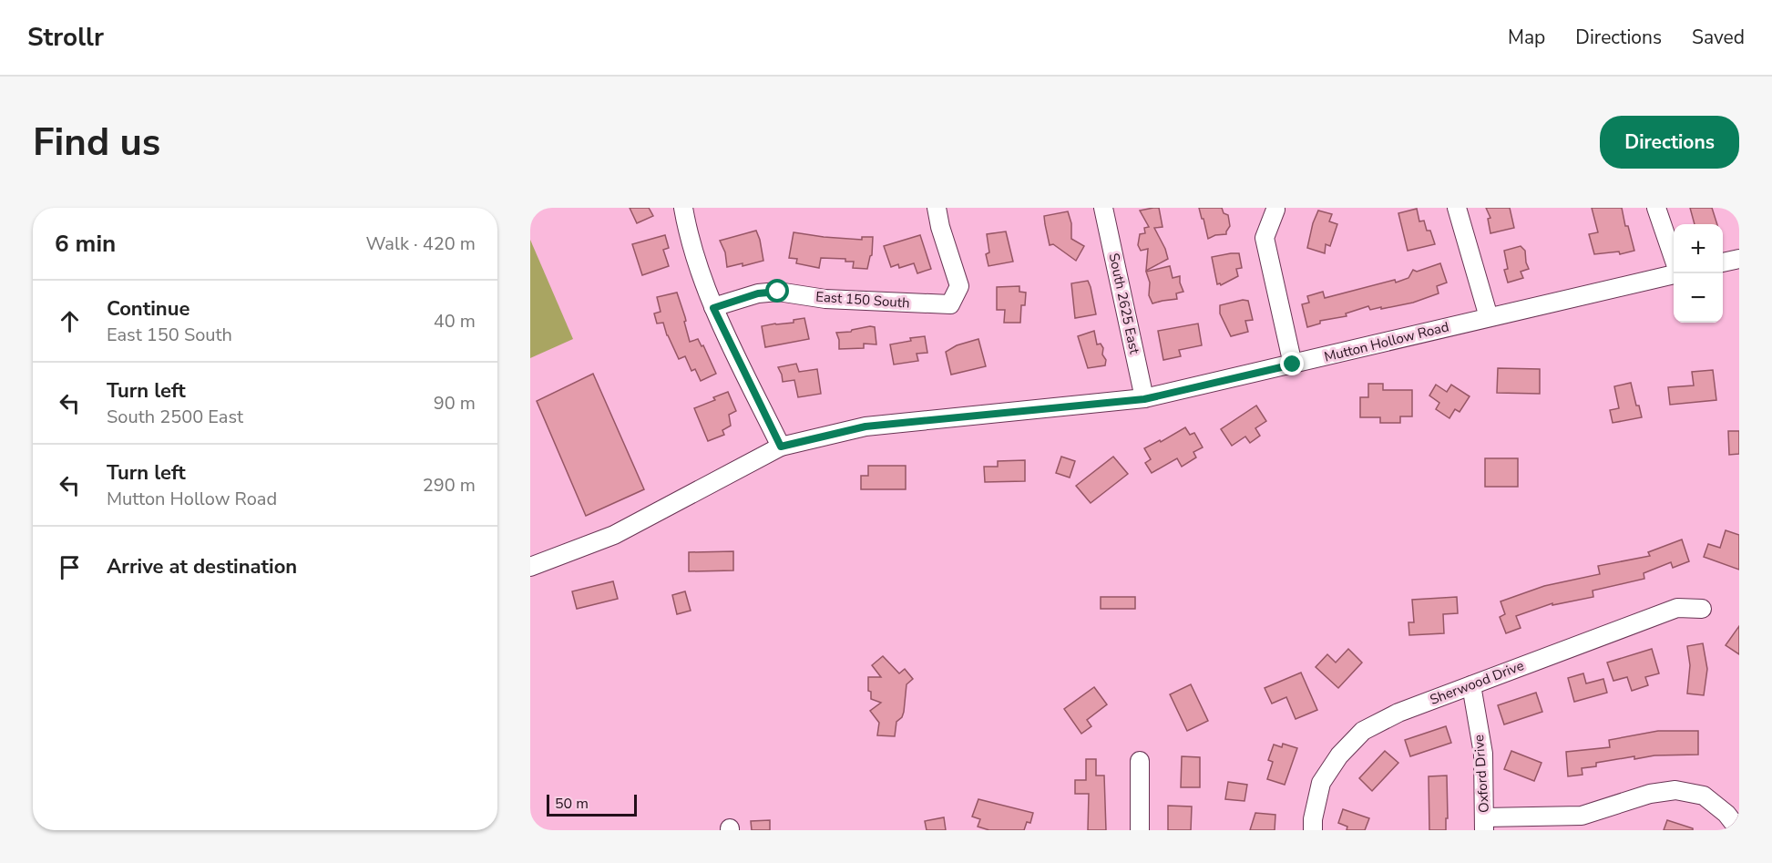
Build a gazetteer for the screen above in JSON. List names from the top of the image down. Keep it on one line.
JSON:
{"streets":{"street":["East 150 South","South 2625 East","Mutton Hollow Road","Sherwood Drive","Oxford Drive"]},"crossings":[["South 2625 East","Mutton Hollow Road"],["Sherwood Drive","Oxford Drive"]],"scale_bar":"50 m","page":{"header":"Strollr","nav":["Map","Directions","Saved"],"buttons":"Directions","title":"Find us","heading":["6 min","Walk · 420 m"],"map_buttons":["+","−"],"list":[["Continue","East 150 South","40 m"],["Turn left","South 2500 East","90 m"],["Turn left","Mutton Hollow Road","290 m"],"Arrive at destination"],"scale":"50 m"}}
